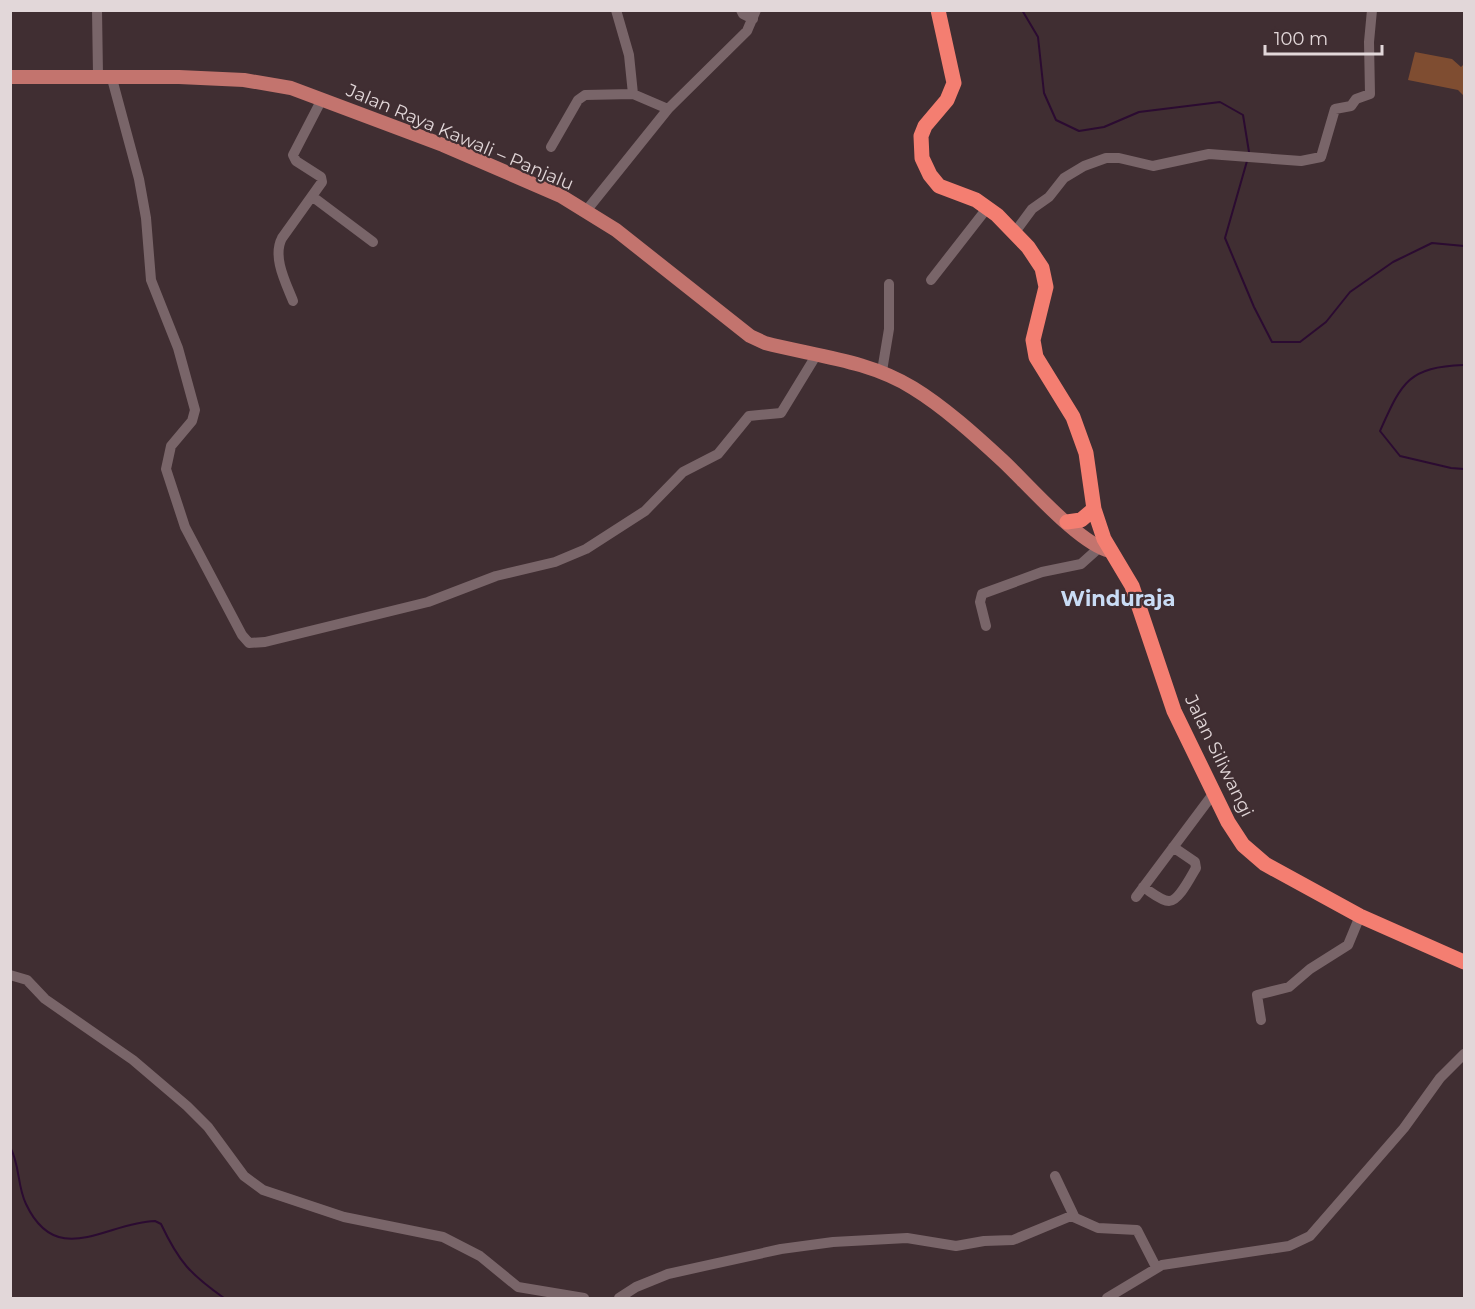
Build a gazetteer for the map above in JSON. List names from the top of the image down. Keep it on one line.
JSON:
{"streets":{"highway":["Jalan Siliwangi"],"main road":["Jalan Raya Kawali – Panjalu"]},"crossings":[["Jalan Raya Kawali – Panjalu","Jalan Siliwangi"]],"districts":["Winduraja"],"scale_bar":"100 m"}
